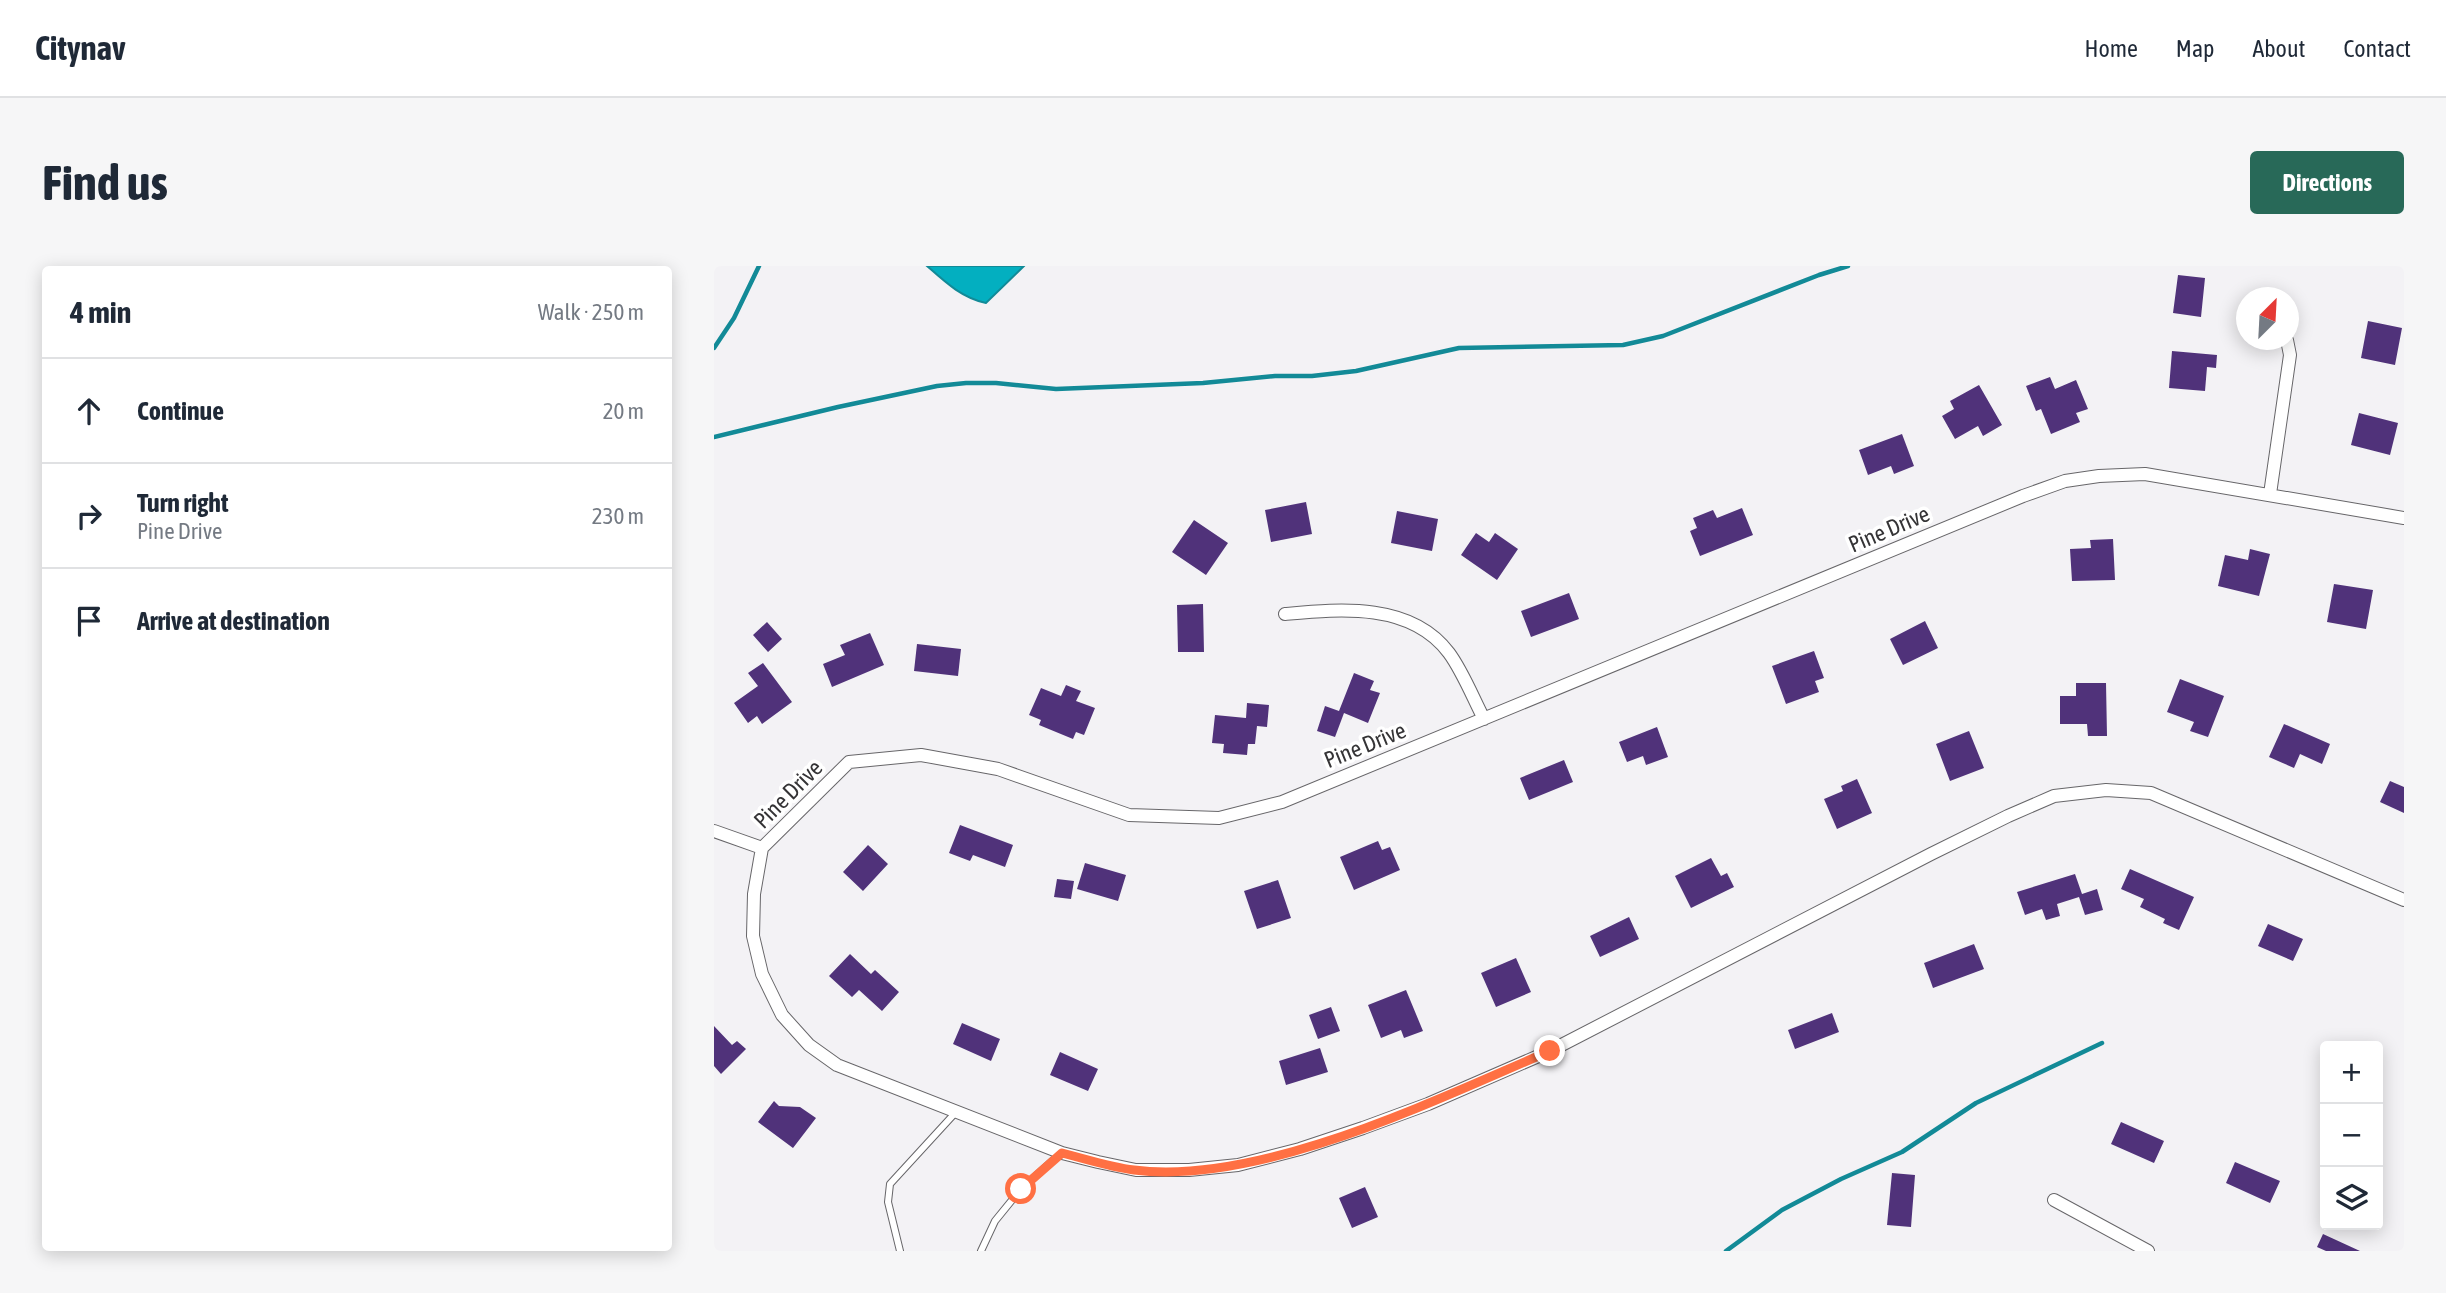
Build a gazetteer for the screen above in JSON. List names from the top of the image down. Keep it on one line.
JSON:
{"streets":{"street":["Pine Drive"]},"north":"top right","page":{"header":"Citynav","nav":["Home","Map","About","Contact"],"buttons":"Directions","title":"Find us","heading":["4 min","Walk · 250 m"],"list":[["Continue","20 m"],["Turn right","Pine Drive","230 m"],"Arrive at destination"],"map_buttons":["+","−"]}}
